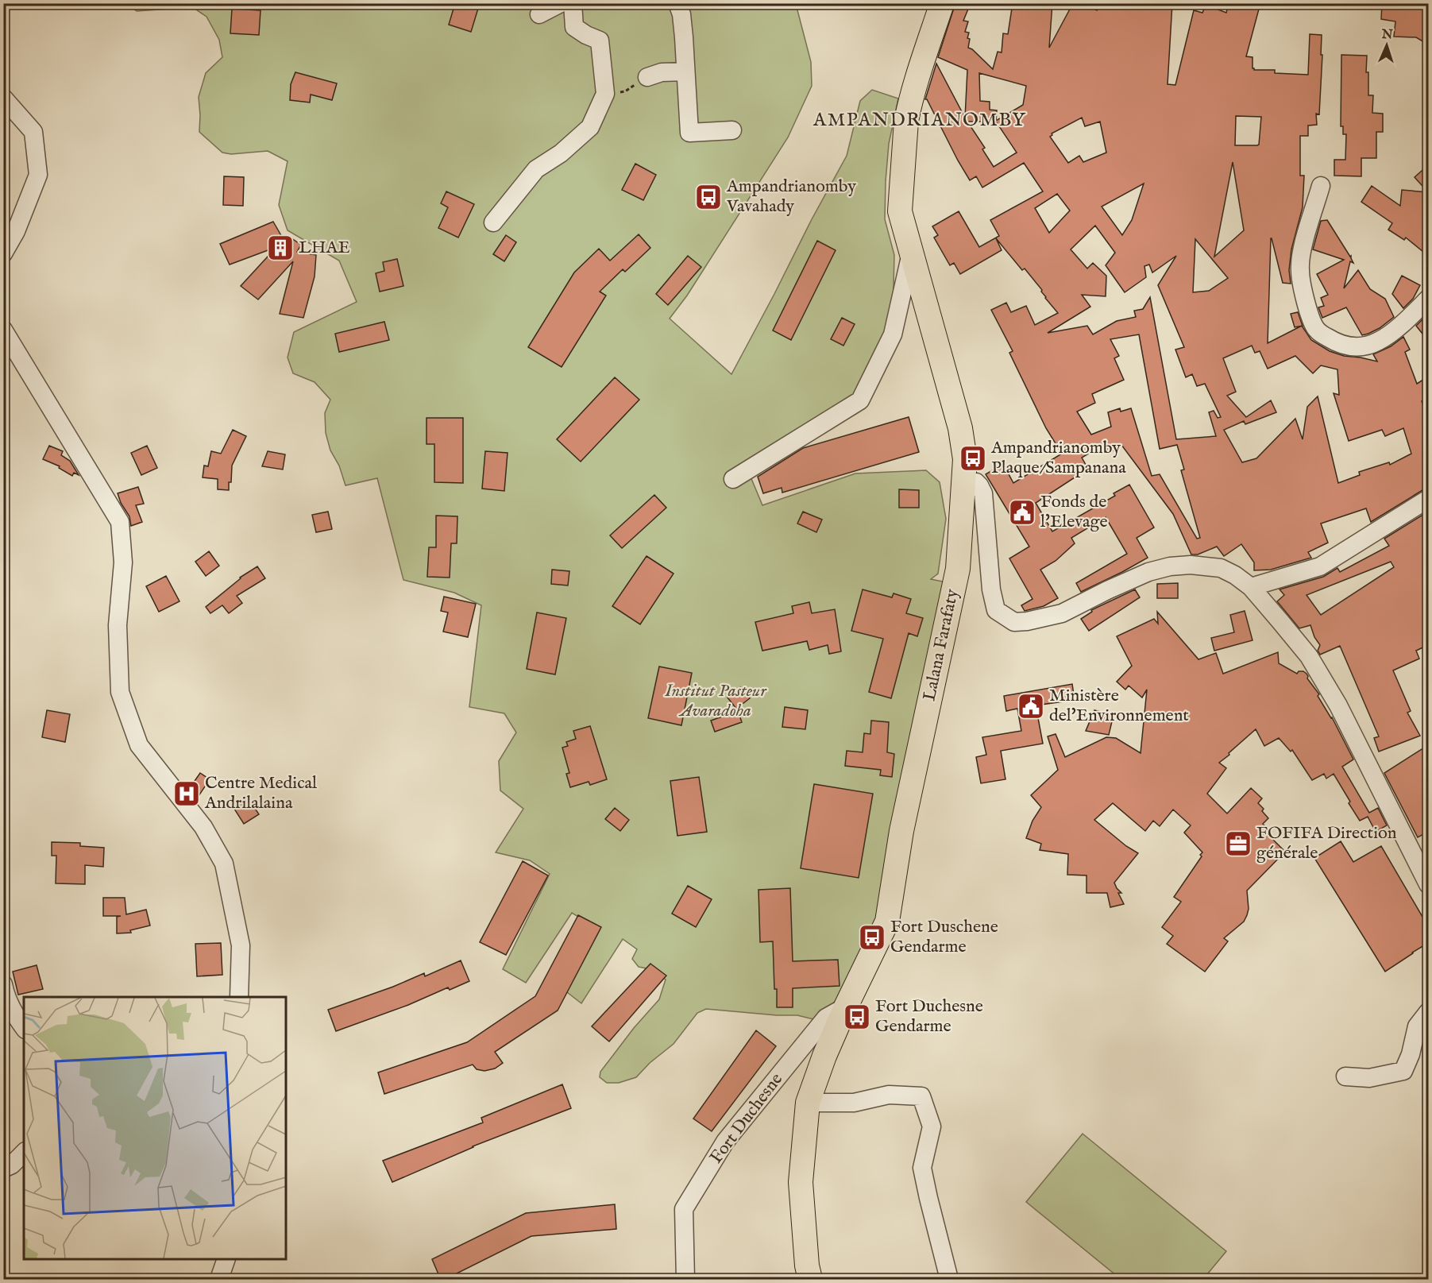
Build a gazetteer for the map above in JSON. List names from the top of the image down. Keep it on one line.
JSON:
{"streets":{"main road":["Lalana Farafaty"],"street":["Fort Duchesne"]},"crossings":[["Lalana Farafaty","Fort Duchesne"]],"districts":["AMPANDRIANOMBY"],"parks":["Institut Pasteur Avaradoha"],"places":{"bus stop":["Ampandrianomby Vavahady","Ampandrianomby Plaque/Sampanana","Fort Duschene Gendarme","Fort Duchesne Gendarme"],"building":["LHAE"],"public building":["Fonds de l'Elevage","Ministère del'Environnement"],"hospital":["Centre Medical Andrilalaina"],"office":["FOFIFA Direction générale"]},"north":"top"}
